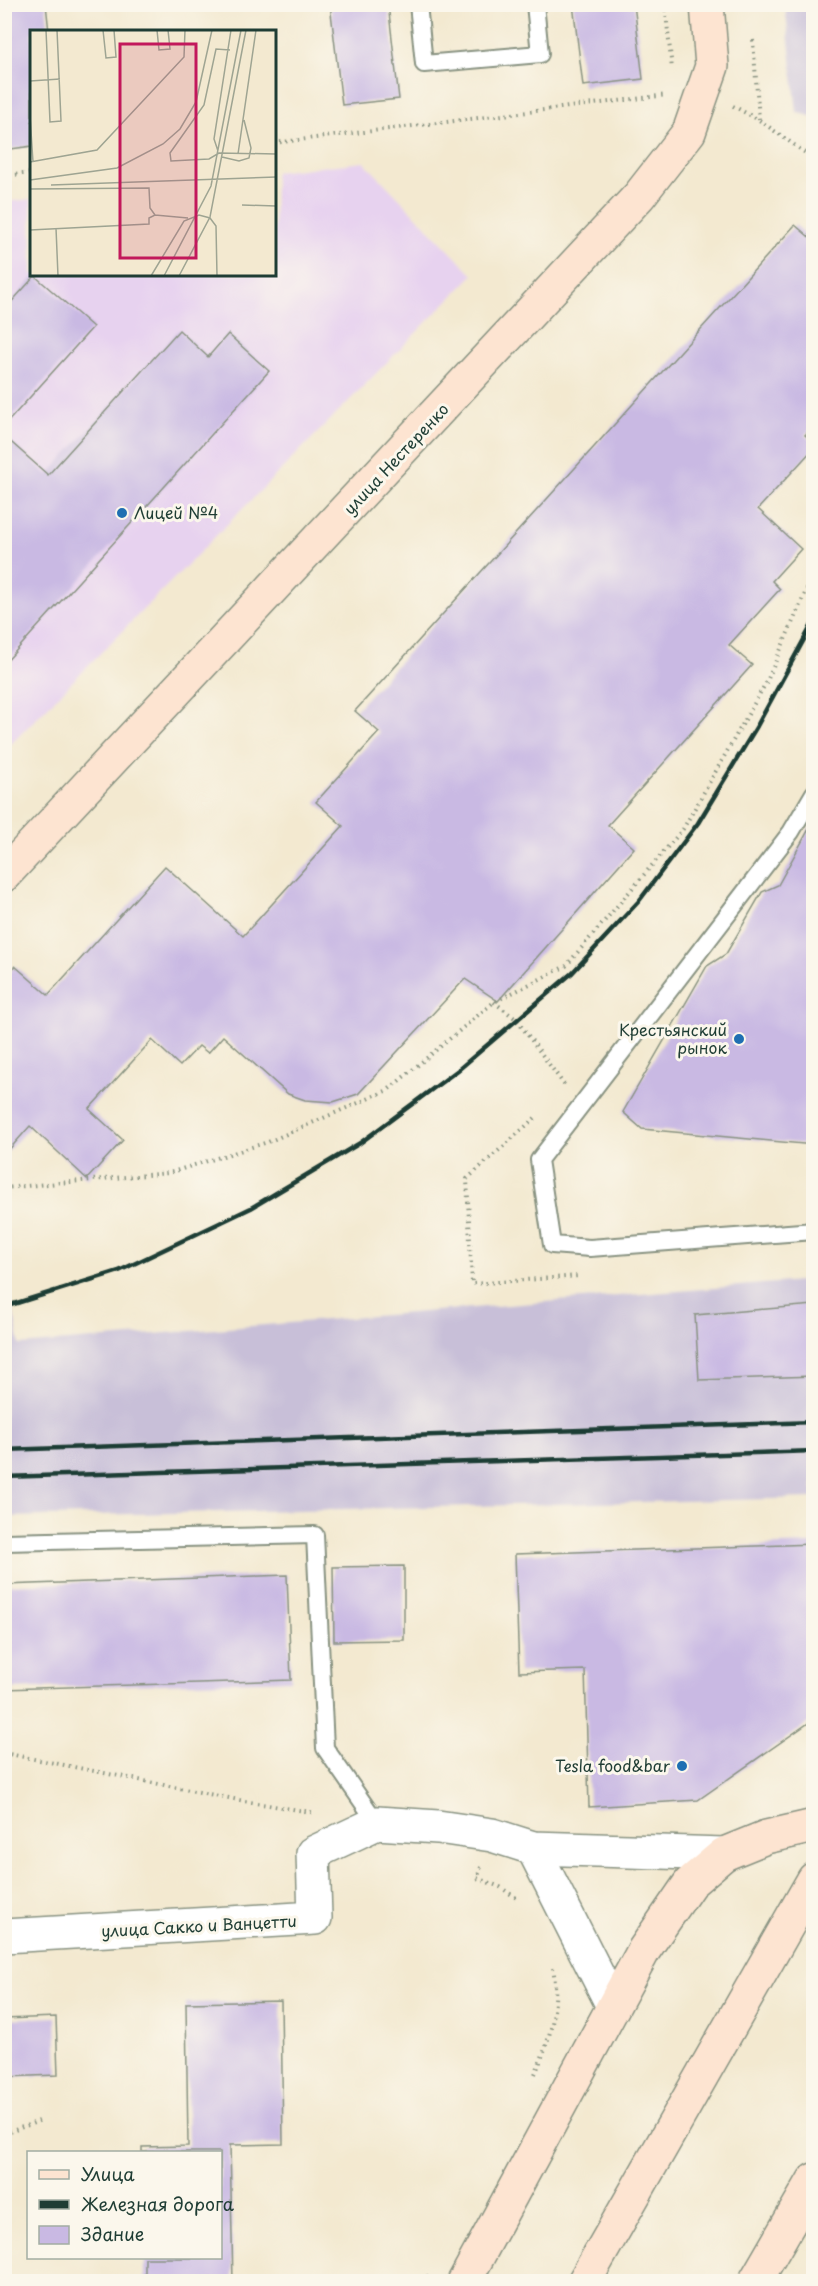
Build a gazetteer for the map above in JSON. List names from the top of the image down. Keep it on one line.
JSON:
{"streets":{"main road":["улица Нестеренко"],"street":["улица Сакко и Ванцетти"]},"places":["Лицей №4","Крестьянский рынок","Tesla food&bar"],"legend":["Улица","Железная дорога","Здание"]}
